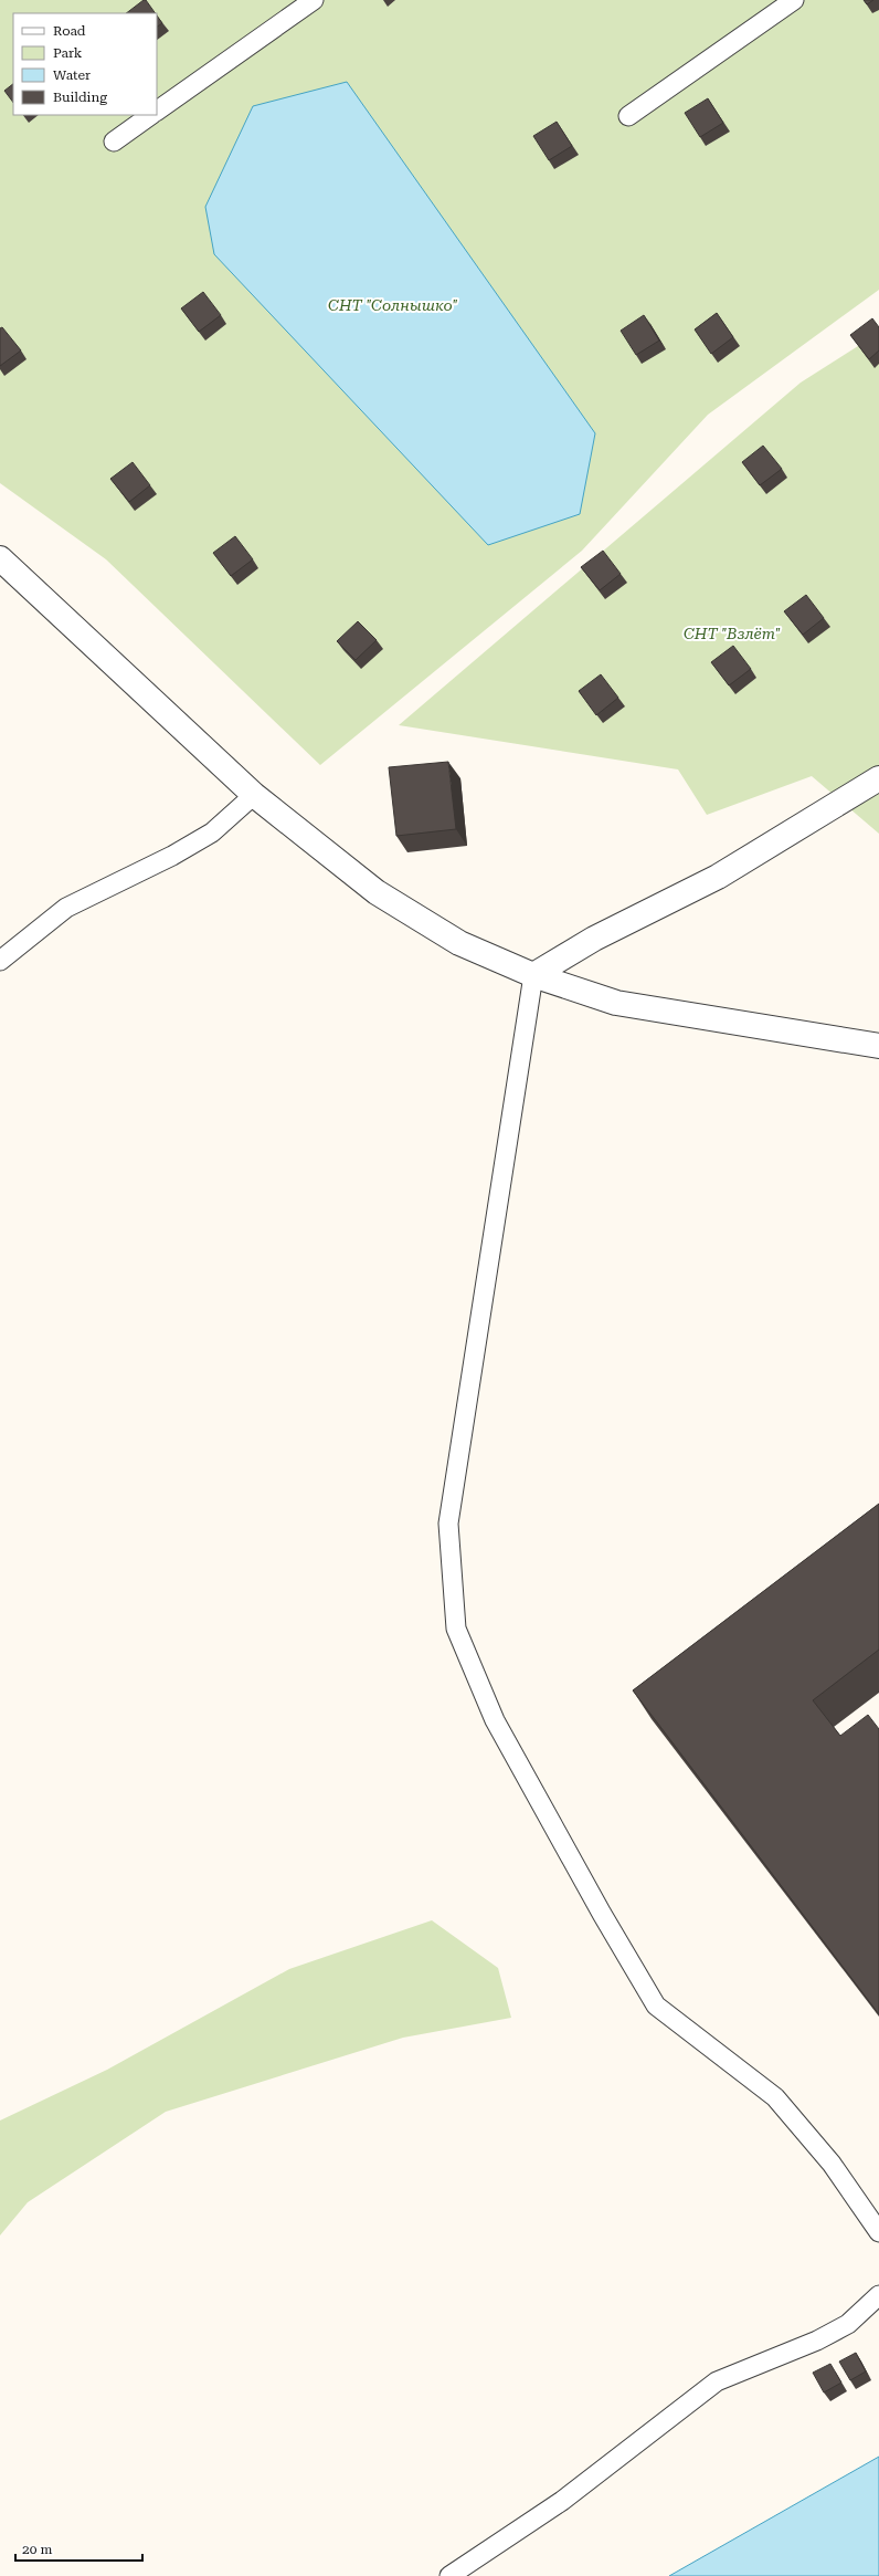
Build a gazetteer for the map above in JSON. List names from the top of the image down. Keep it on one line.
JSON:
{"parks":["СНТ \"Солнышко\"","СНТ \"Взлёт\""],"legend":["Road","Park","Water","Building"],"scale_bar":"20 m"}
